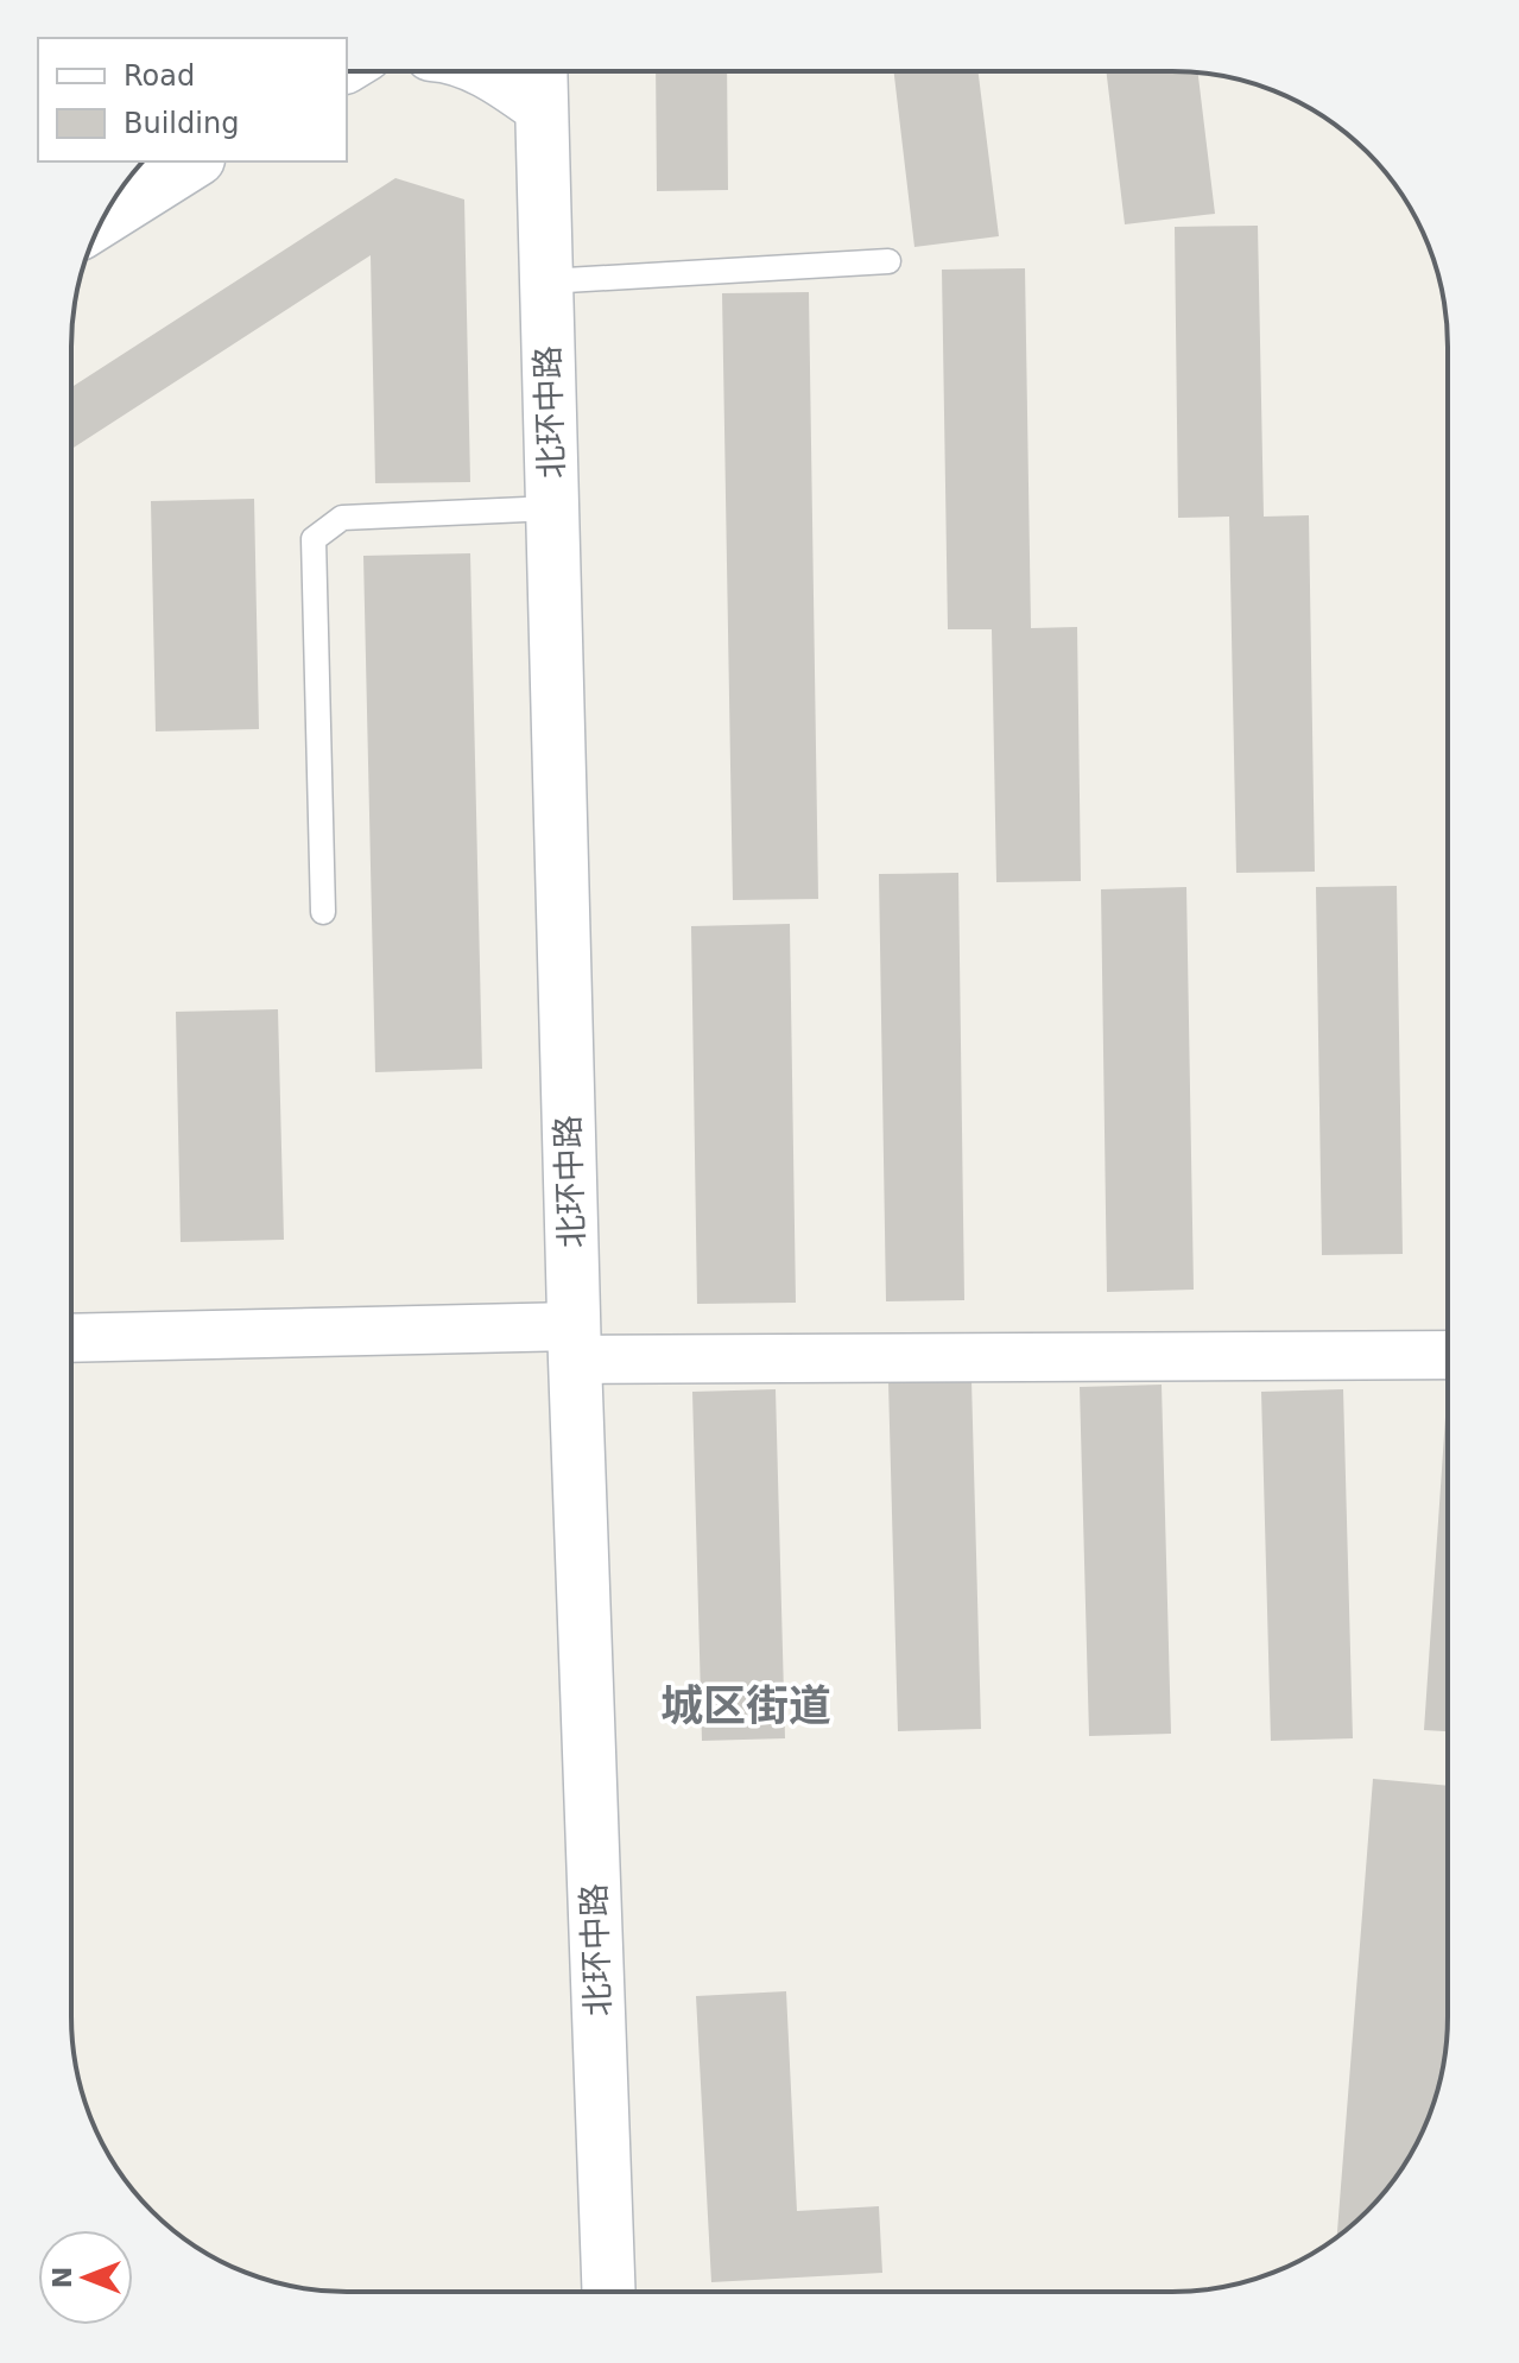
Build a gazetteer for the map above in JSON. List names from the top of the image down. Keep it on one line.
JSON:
{"streets":{"street":["北环中路"]},"districts":["城区街道"],"legend":["Road","Building"],"north":"left"}
